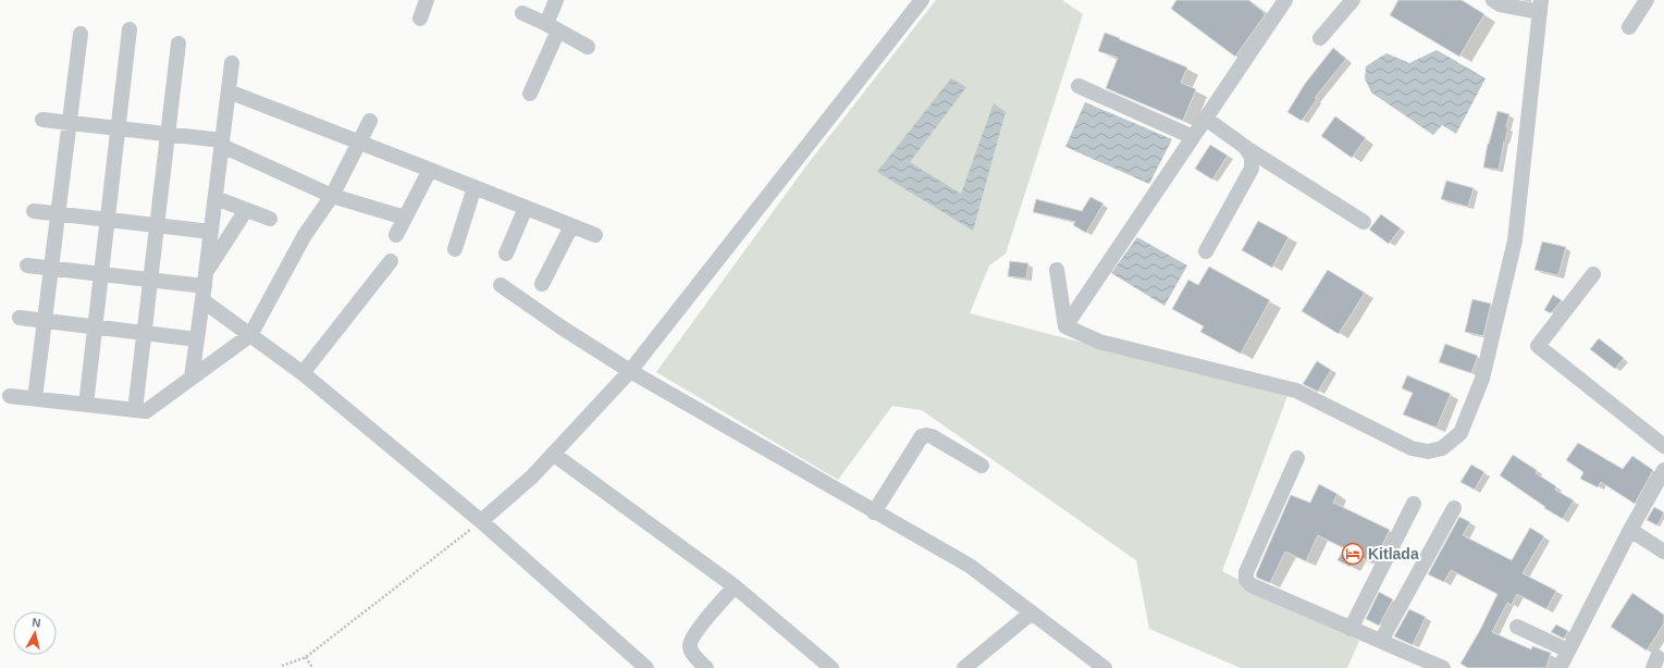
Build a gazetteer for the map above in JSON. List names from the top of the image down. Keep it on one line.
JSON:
{"places":{"hotel":["Kitlada"]},"north":"top"}
